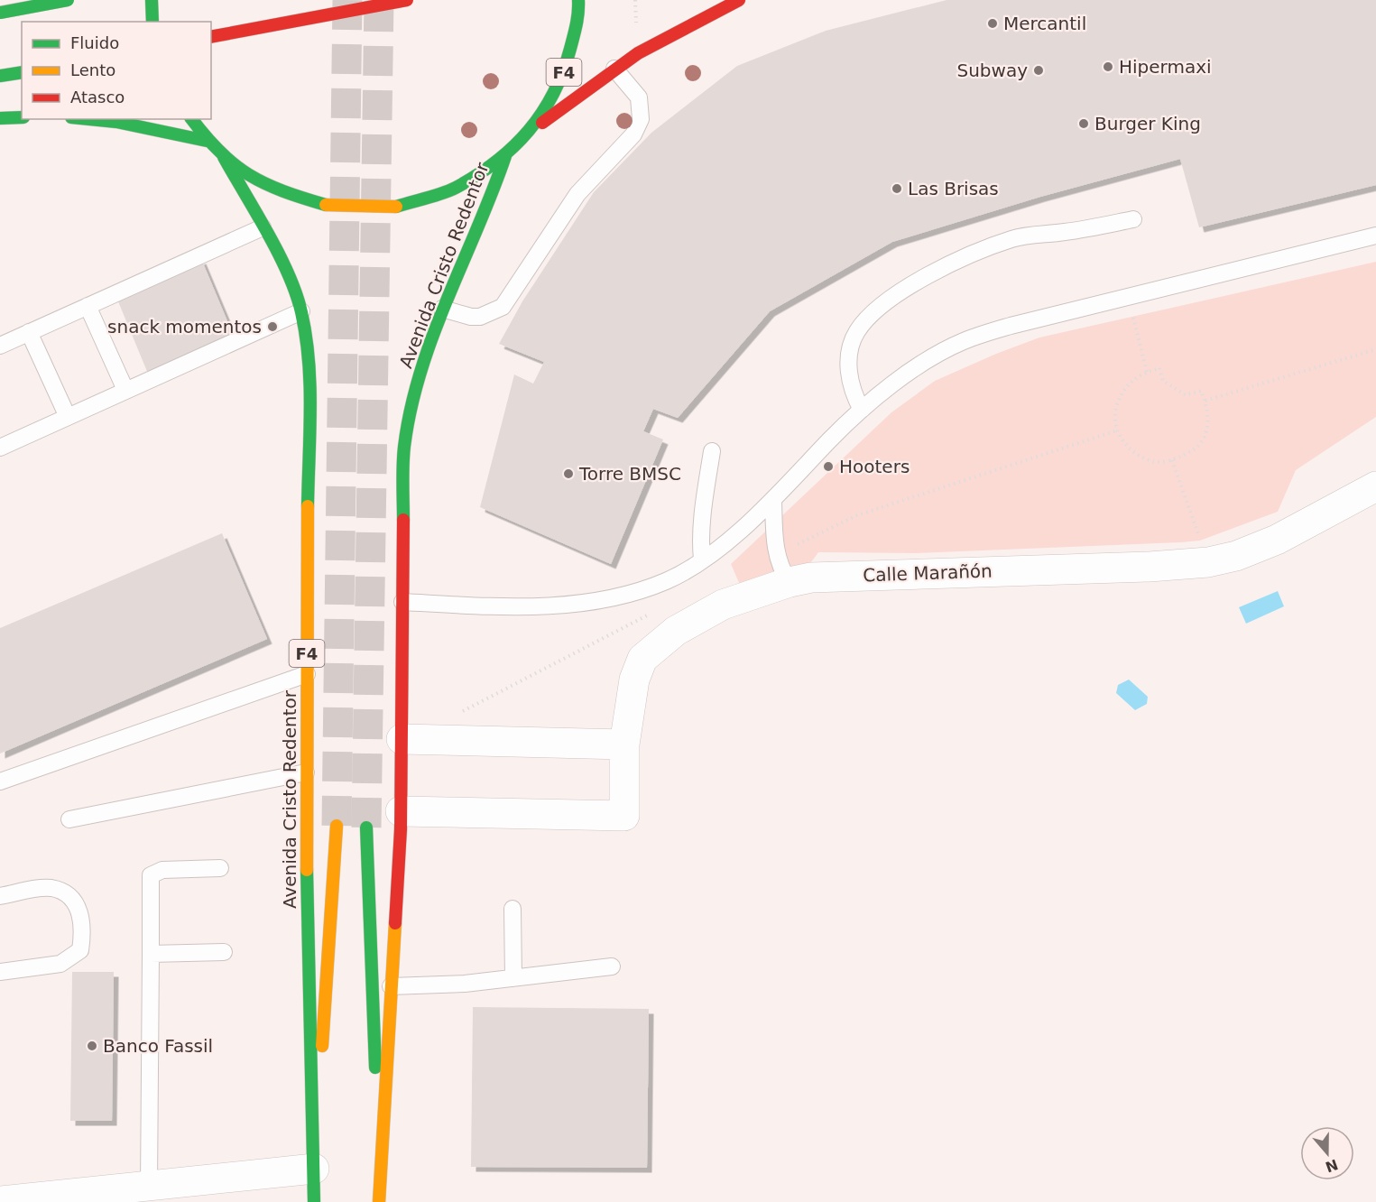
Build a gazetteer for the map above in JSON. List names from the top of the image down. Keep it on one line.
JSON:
{"streets":{"main road":["F4","Avenida Cristo Redentor"],"street":["Calle Marañón"]},"crossings":[["F4","Avenida Cristo Redentor"],["Avenida Cristo Redentor","Calle Marañón"]],"places":["Mercantil","Hipermaxi","Subway","Burger King","Las Brisas","snack momentos","Hooters","Torre BMSC","Banco Fassil"],"legend":["Fluido","Lento","Atasco"],"north":"bottom"}
